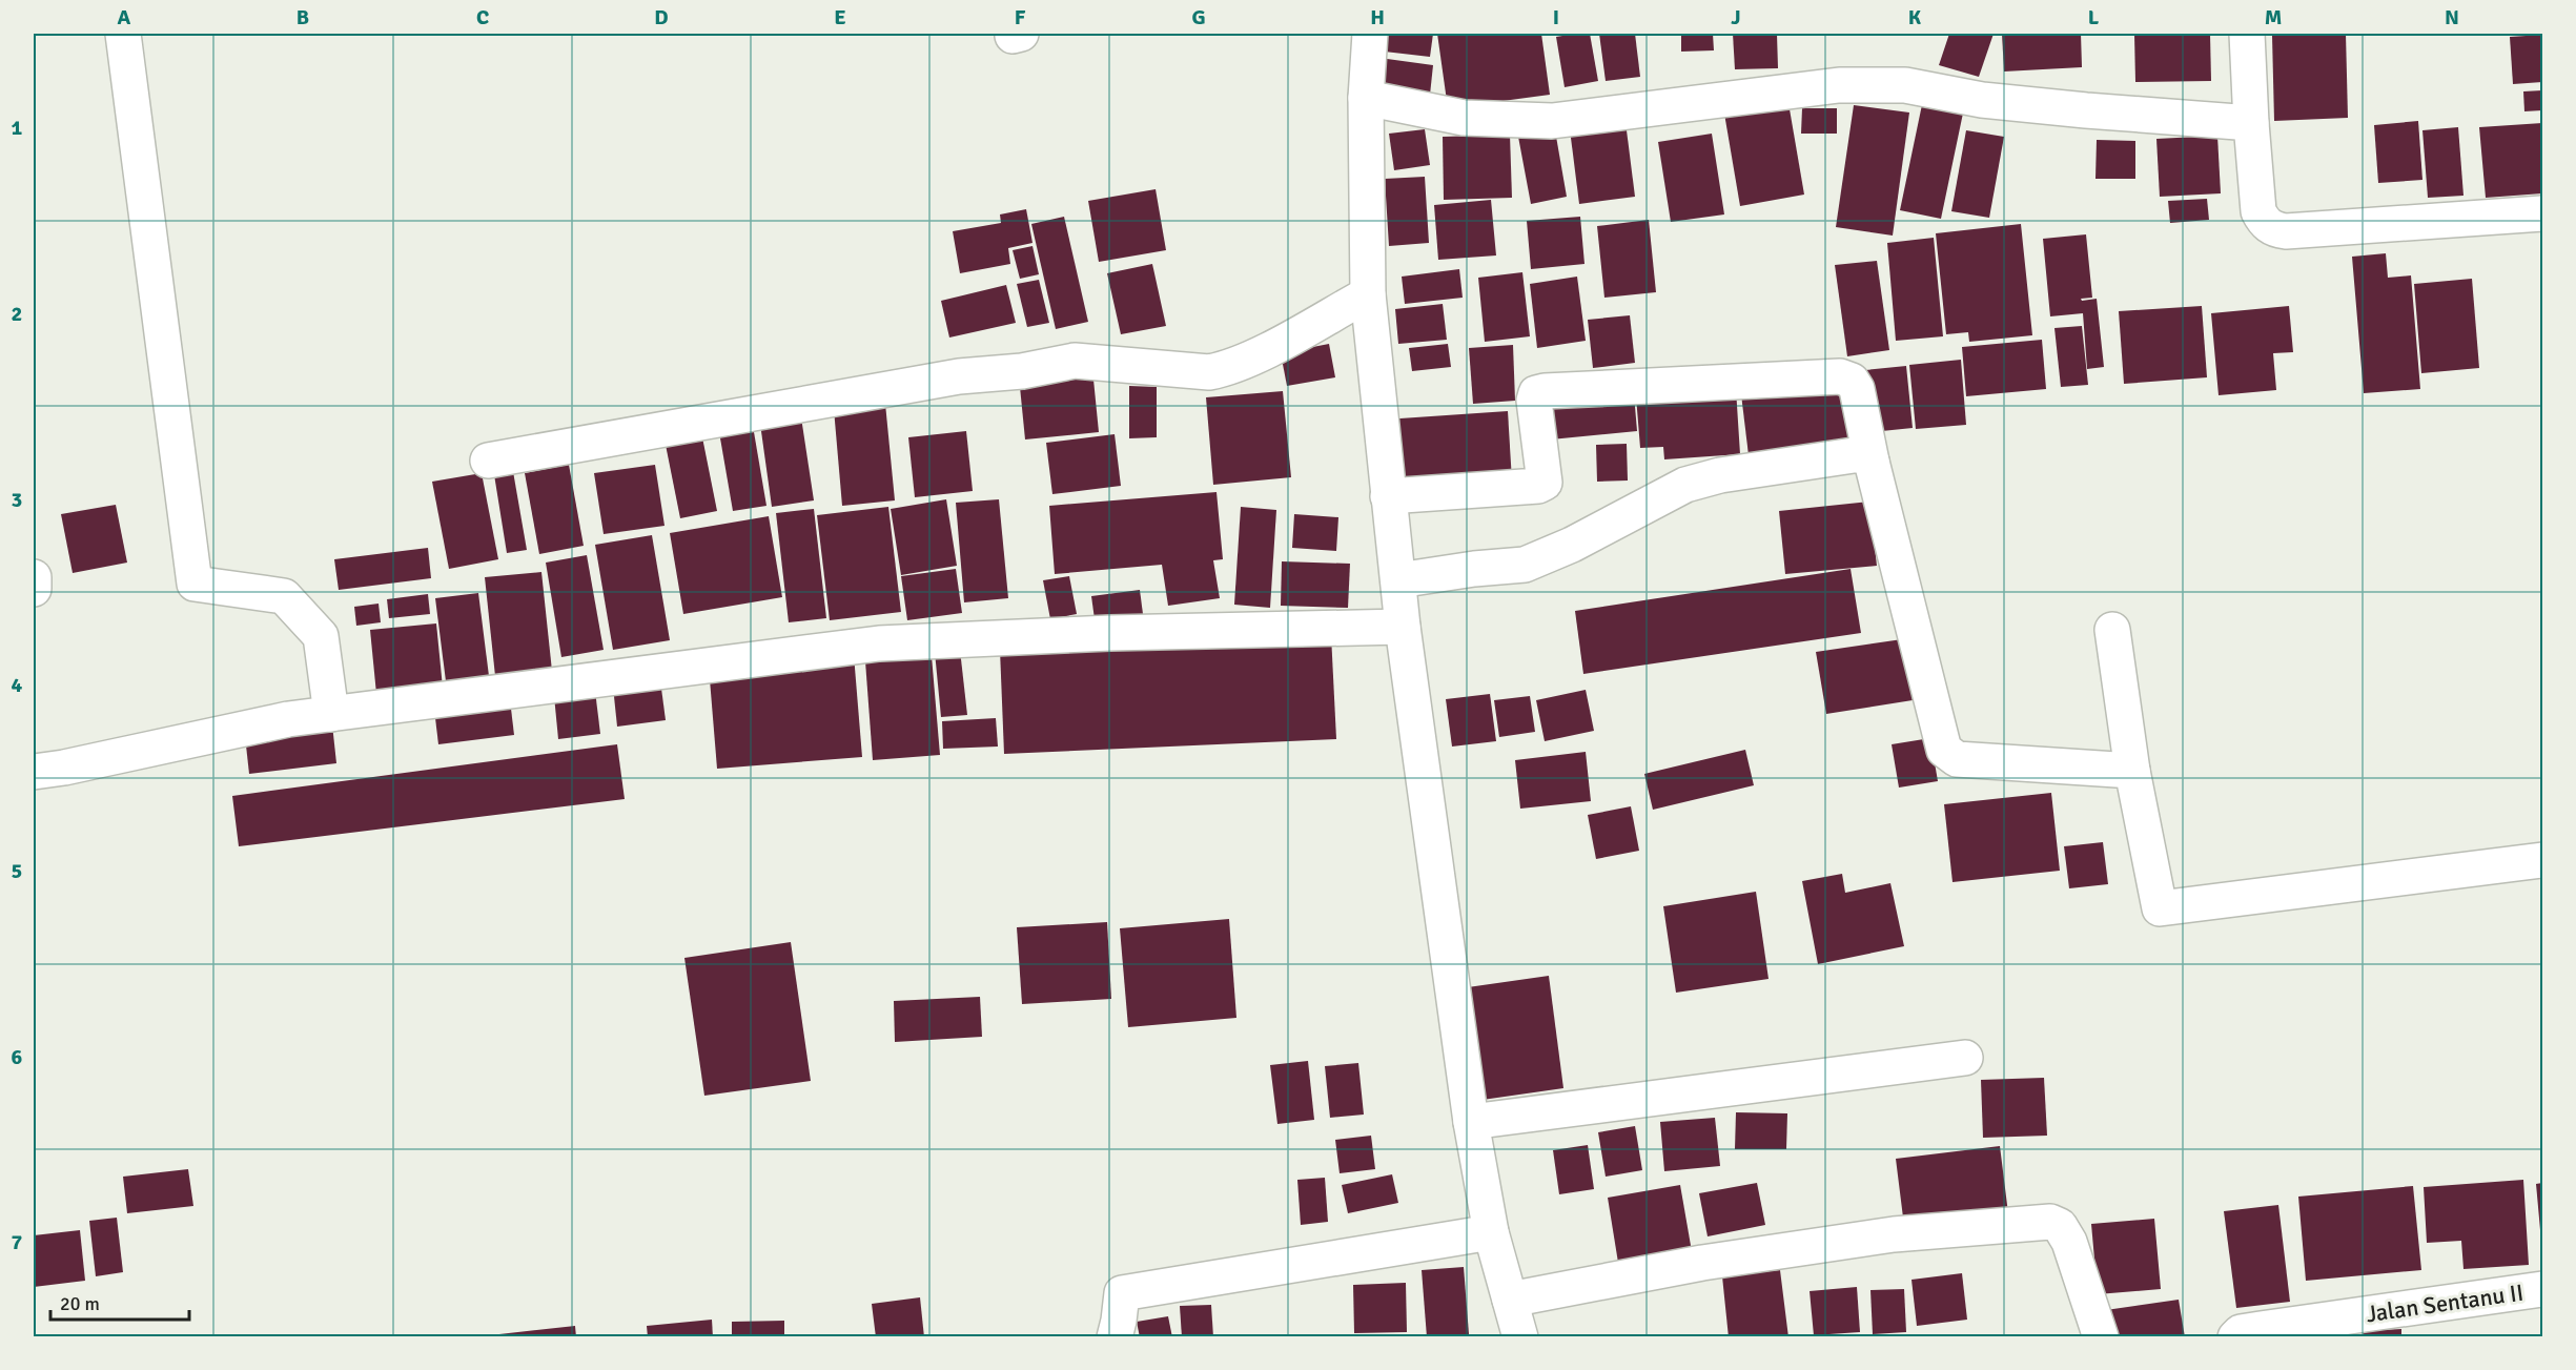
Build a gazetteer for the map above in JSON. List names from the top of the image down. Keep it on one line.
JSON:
{"streets":{"street":["Jalan Sentanu II"]},"scale_bar":"20 m","grid":{"columns":["A","B","C","D","E","F","G","H","I","J","K","L","M","N"],"rows":["1","2","3","4","5","6","7"]}}
